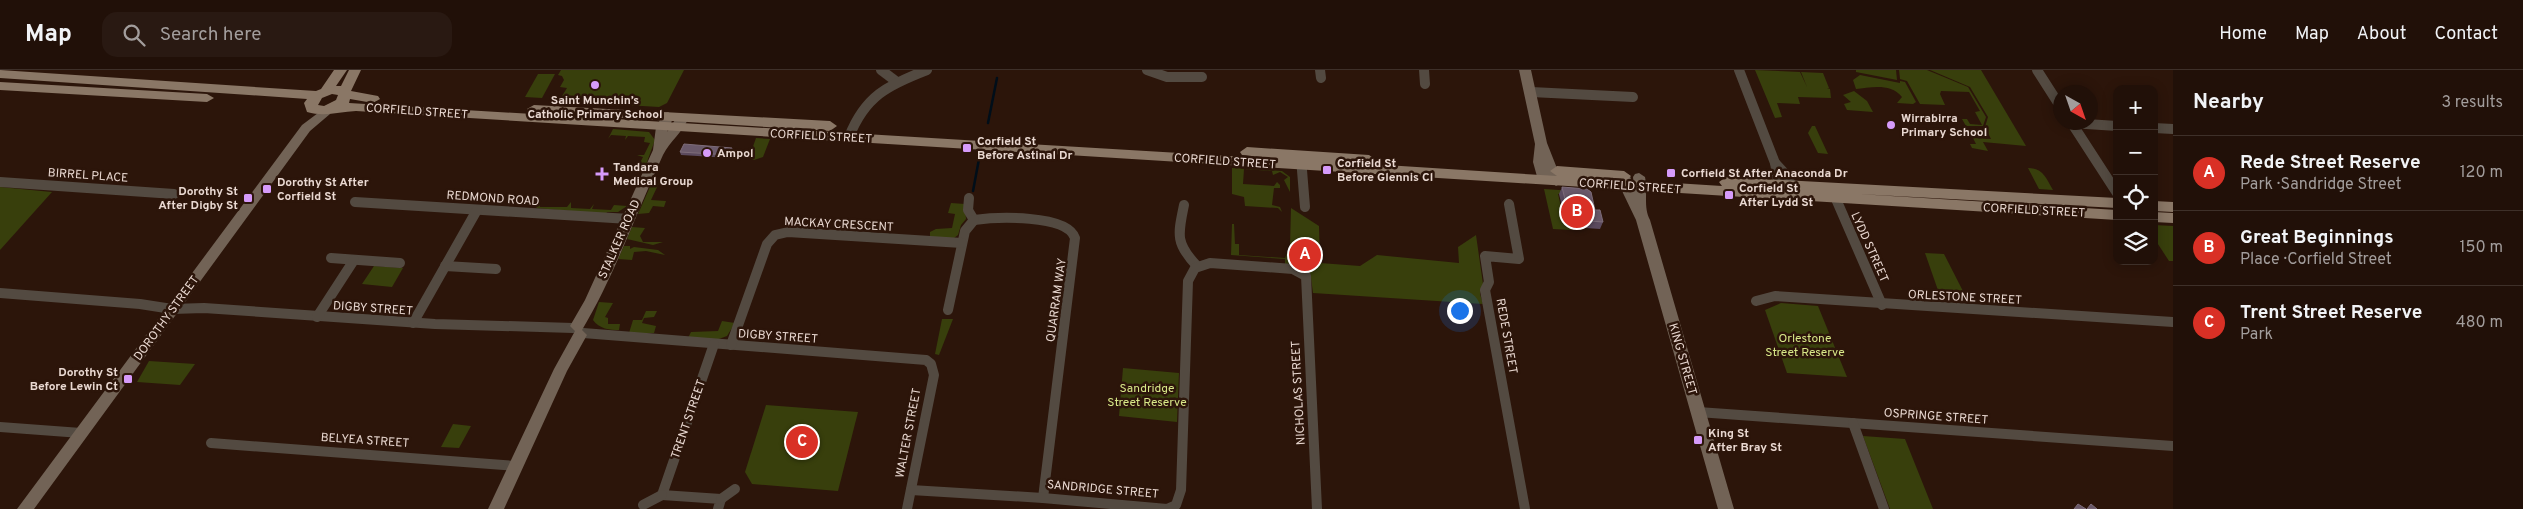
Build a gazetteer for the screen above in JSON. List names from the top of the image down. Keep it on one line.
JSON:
{"streets":{"main road":["CORFIELD STREET","STALKER ROAD","DOROTHY STREET","KING STREET"],"street":["BIRREL PLACE","REDMOND ROAD","MACKAY CRESCENT","LYDD STREET","ORLESTONE STREET","QUARRAM WAY","DIGBY STREET","REDE STREET","NICHOLAS STREET","OSPRINGE STREET","TRENT STREET","WALTER STREET","BELYEA STREET","SANDRIDGE STREET"]},"crossings":[["CORFIELD STREET","STALKER ROAD"],["CORFIELD STREET","LYDD STREET"],["CORFIELD STREET","DOROTHY STREET"],["CORFIELD STREET","KING STREET"],["REDMOND ROAD","STALKER ROAD"],["MACKAY CRESCENT","DIGBY STREET"],["STALKER ROAD","DIGBY STREET"],["STALKER ROAD","BELYEA STREET"],["LYDD STREET","ORLESTONE STREET"],["QUARRAM WAY","SANDRIDGE STREET"],["DIGBY STREET","DOROTHY STREET"],["DIGBY STREET","TRENT STREET"],["DIGBY STREET","WALTER STREET"],["KING STREET","OSPRINGE STREET"],["NICHOLAS STREET","SANDRIDGE STREET"],["WALTER STREET","SANDRIDGE STREET"]],"parks":["Orlestone Street Reserve","Sandridge Street Reserve"],"places":{"other":["Saint Munchin’s Catholic Primary School","Wirrabirra Primary School","Ampol"],"transit":["Corfield St Before Astinal Dr","Corfield St Before Glennis Cl","Corfield St After Anaconda Dr","Dorothy St After Corfield St","Corfield St After Lydd St","Dorothy St After Digby St","Dorothy St Before Lewin Ct","King St After Bray St"],"health":["Tandara Medical Group"]},"north":"bottom right","page":{"header":"Map","search":"Search here","nav":["Home","Map","About","Contact"],"heading":["Nearby","3 results"],"map_buttons":["+","−"],"list":[{"mark":"A","name":"Rede Street Reserve","note":"Park · Sandridge Street","value":"120 m"},{"mark":"B","name":"Great Beginnings","note":"Place · Corfield Street","value":"150 m"},{"mark":"C","name":"Trent Street Reserve","note":"Park","value":"480 m"}],"pins":["B","A","C"]}}
